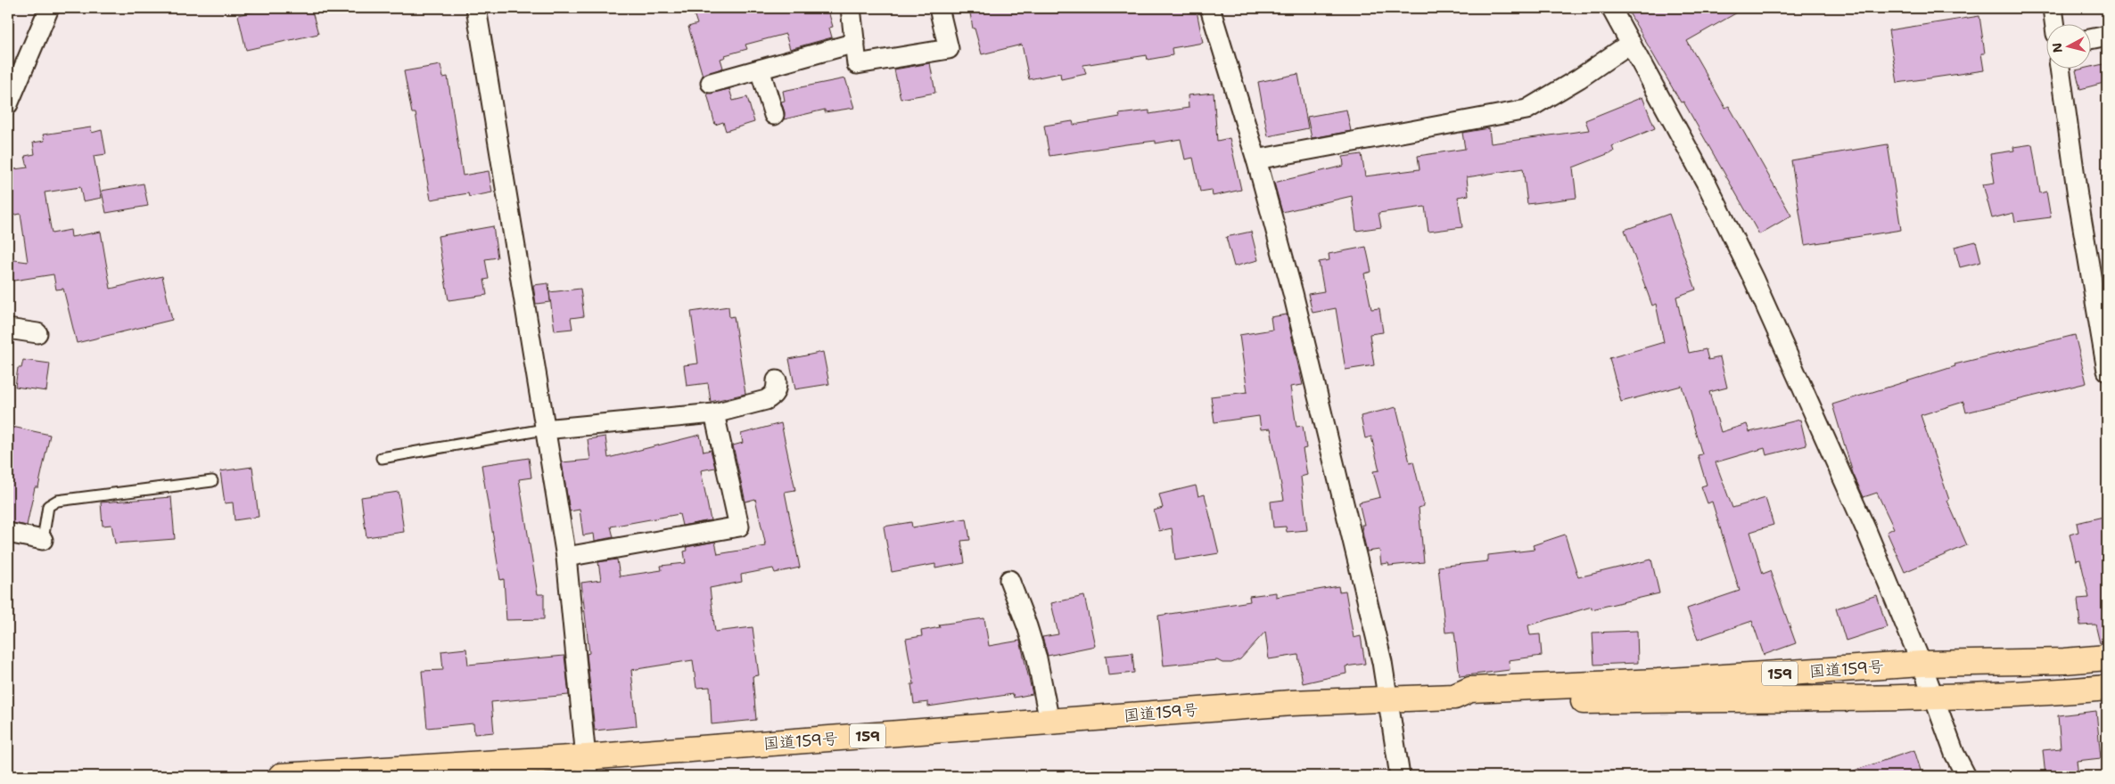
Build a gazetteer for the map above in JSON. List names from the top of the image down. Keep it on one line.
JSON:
{"streets":{"highway":["国道159号","159"]},"north":"left"}
